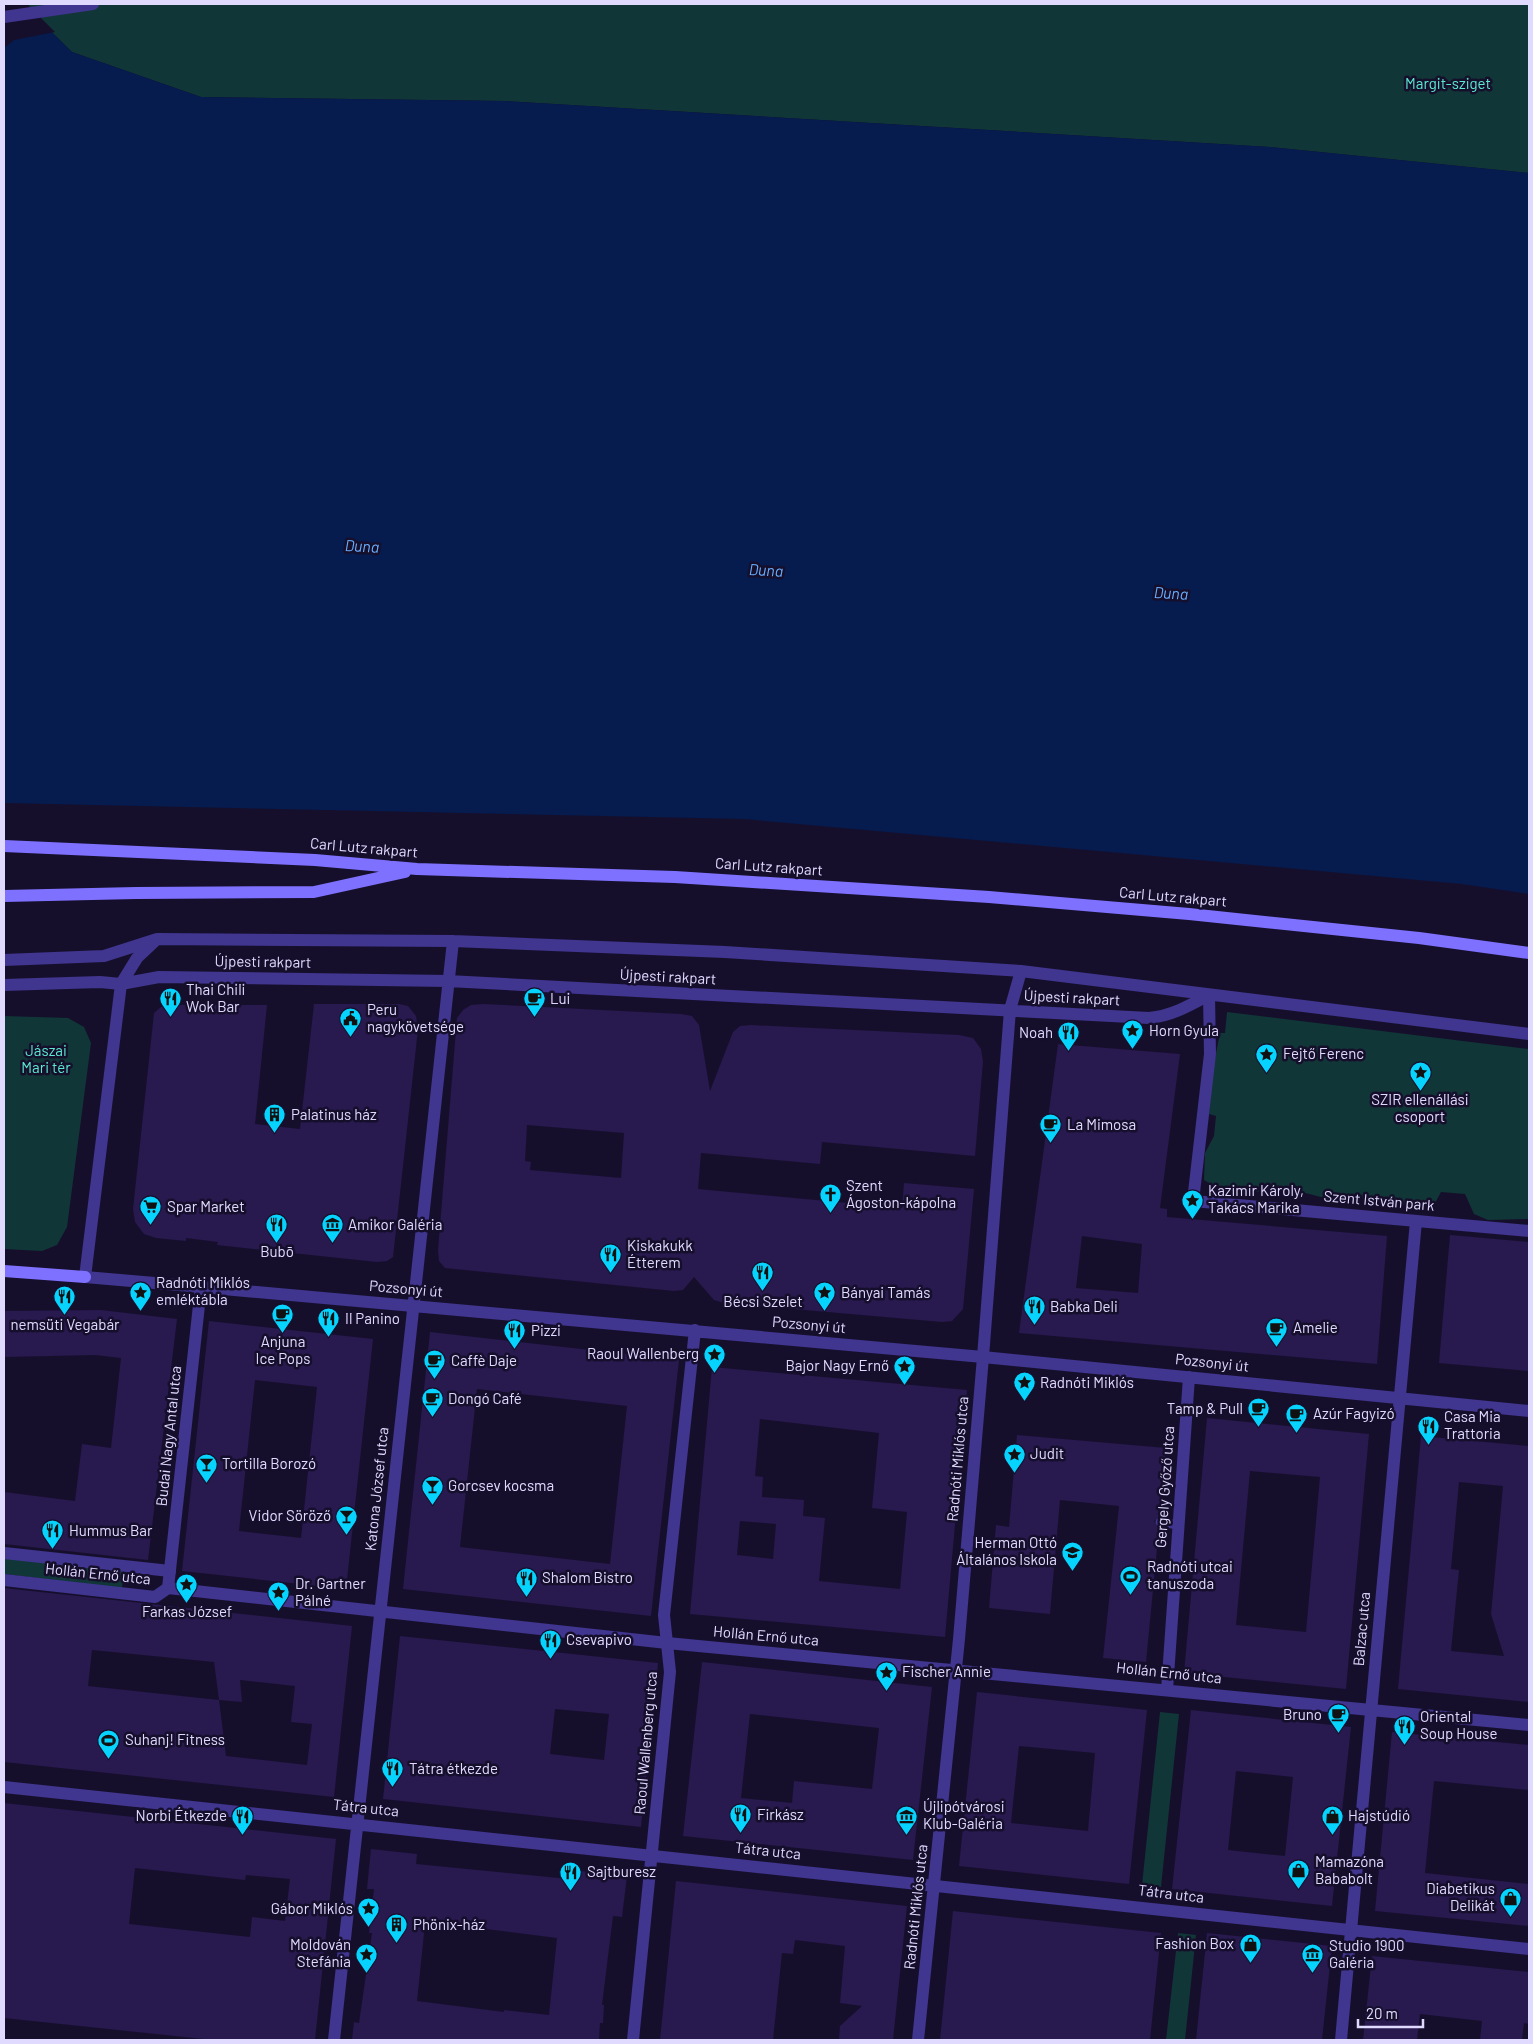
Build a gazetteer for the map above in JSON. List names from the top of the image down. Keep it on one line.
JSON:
{"streets":{"main road":["Carl Lutz rakpart"],"street":["Újpesti rakpart","Szent István park","Pozsonyi út","Budai Nagy Antal utca","Radnóti Miklós utca","Gergely Győző utca","Katona József utca","Hollán Ernő utca","Balzac utca","Raoul Wallenberg utca","Tátra utca"]},"crossings":[["Újpesti rakpart","Szent István park"],["Újpesti rakpart","Radnóti Miklós utca"],["Újpesti rakpart","Katona József utca"],["Szent István park","Balzac utca"],["Pozsonyi út","Budai Nagy Antal utca"],["Pozsonyi út","Radnóti Miklós utca"],["Pozsonyi út","Gergely Győző utca"],["Pozsonyi út","Katona József utca"],["Pozsonyi út","Balzac utca"],["Pozsonyi út","Raoul Wallenberg utca"],["Budai Nagy Antal utca","Hollán Ernő utca"],["Radnóti Miklós utca","Hollán Ernő utca"],["Radnóti Miklós utca","Tátra utca"],["Gergely Győző utca","Hollán Ernő utca"],["Katona József utca","Hollán Ernő utca"],["Katona József utca","Tátra utca"],["Hollán Ernő utca","Balzac utca"],["Hollán Ernő utca","Raoul Wallenberg utca"],["Balzac utca","Tátra utca"],["Raoul Wallenberg utca","Tátra utca"]],"water":["Duna"],"parks":["Margit-sziget","Jászai Mari tér"],"places":{"restaurant":["Thai Chili Wok Bar","Noah","Bubō","Kiskakukk Étterem","Bécsi Szelet","nemsüti Vegabár","Babka Deli","Il Panino","Pizzi","Casa Mia Trattoria","Hummus Bar","Shalom Bistro","Csevapivo","Oriental Soup House","Tátra étkezde","Firkász","Norbi Étkezde","Sajtburesz"],"cafe":["Lui","La Mimosa","Anjuna Ice Pops","Amelie","Caffè Daje","Dongó Café","Tamp & Pull","Azúr Fagyizó","Bruno"],"public building":["Peru nagykövetsége"],"place":["Horn Gyula","Fejtő Ferenc","SZIR ellenállási csoport","Kazimir Károly, Takács Marika","Radnóti Miklós emléktábla","Bányai Tamás","Raoul Wallenberg","Bajor Nagy Ernő","Radnóti Miklós","Judit","Farkas József","Dr. Gartner Pálné","Fischer Annie","Gábor Miklós","Moldován Stefánia"],"building":["Palatinus ház","Phönix-ház"],"church":["Szent Ágoston-kápolna"],"supermarket":["Spar Market"],"museum":["Amikor Galéria","Újlipótvárosi Klub-Galéria","Studio 1900 Galéria"],"bar":["Tortilla Borozó","Gorcsev kocsma","Vidor Söröző"],"school or university":["Herman Ottó Általános Iskola"],"sports":["Radnóti utcai tanuszoda","Suhanj! Fitness"],"shop":["Hajstúdió","Mamazóna Bababolt","Diabetikus Delikát","Fashion Box"]},"scale_bar":"20 m"}
